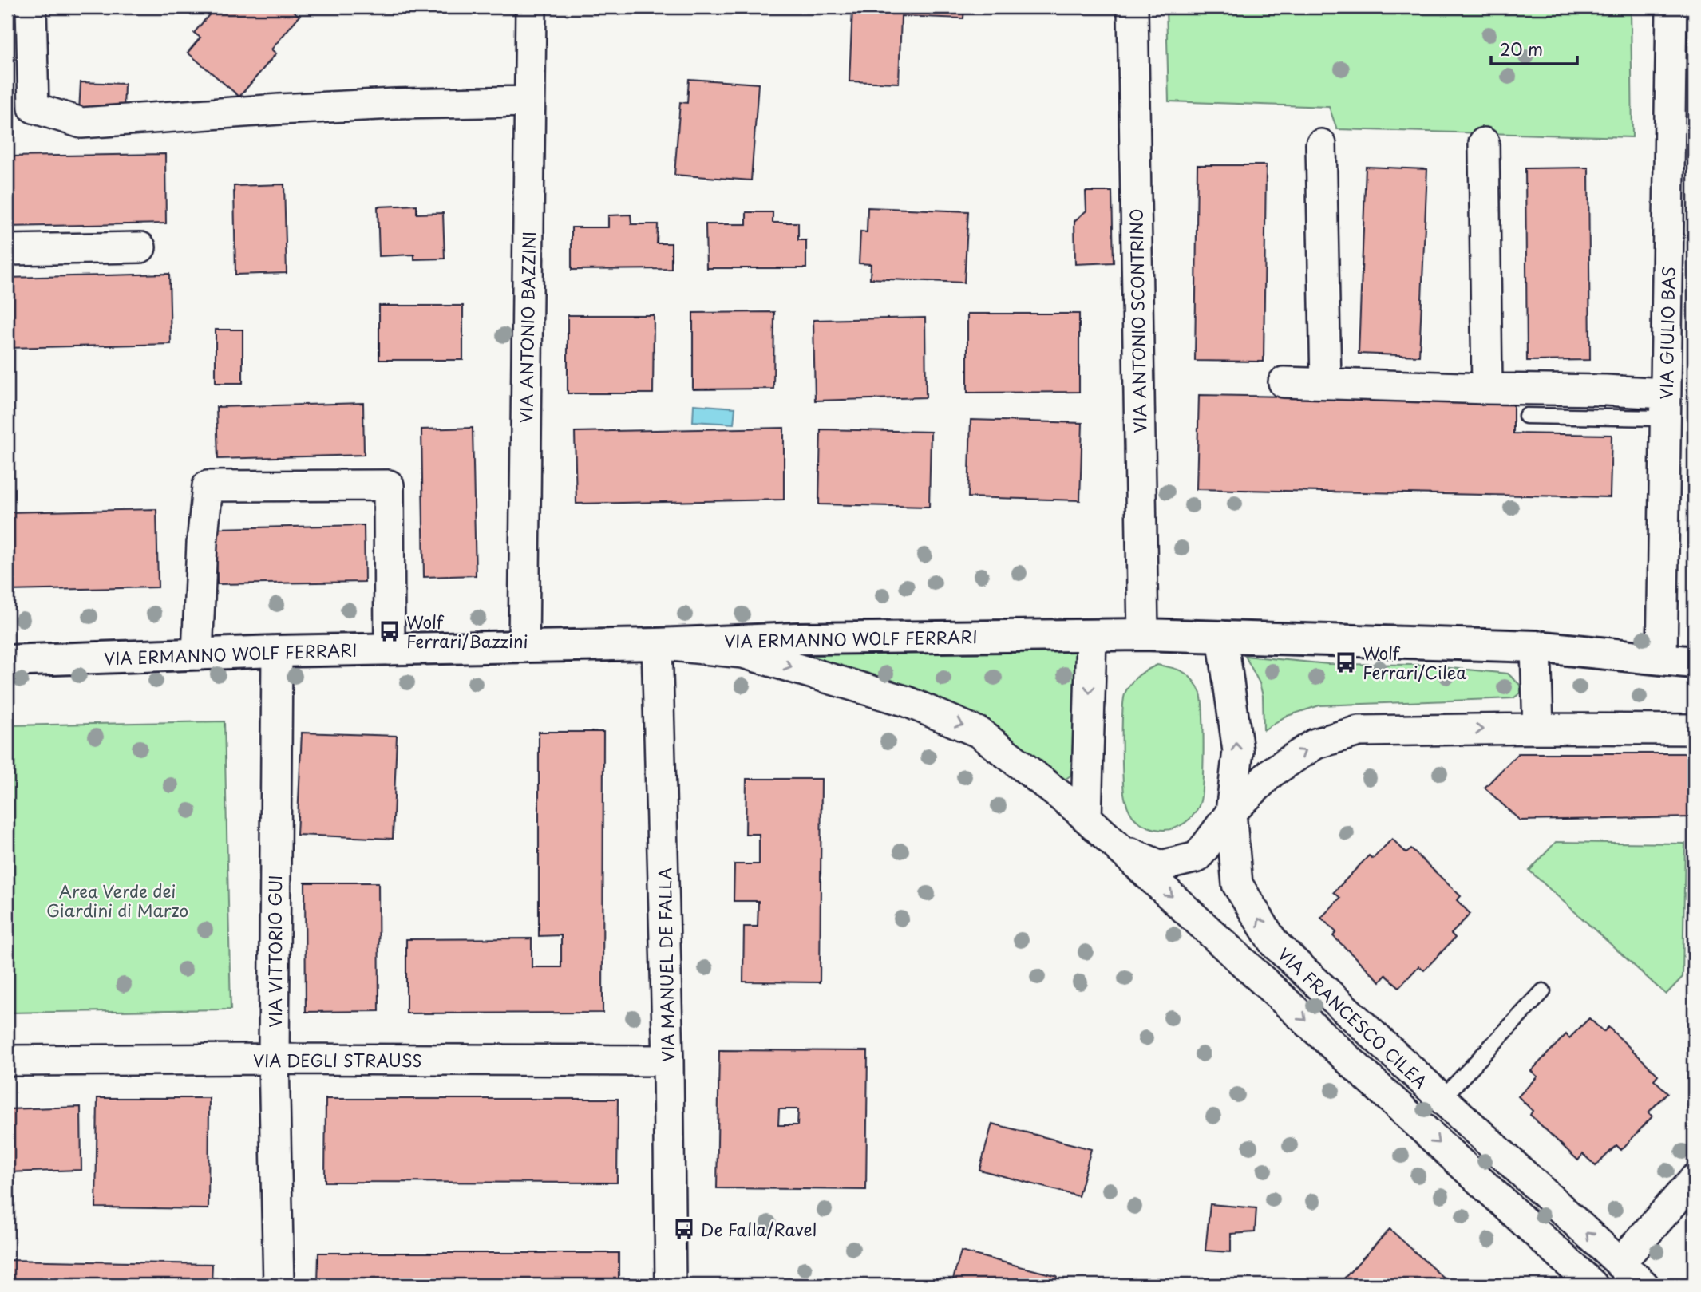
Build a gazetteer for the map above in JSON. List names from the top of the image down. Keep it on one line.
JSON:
{"streets":{"street":["VIA ANTONIO SCONTRINO","VIA ANTONIO BAZZINI","VIA GIULIO BAS","VIA ERMANNO WOLF FERRARI","VIA VITTORIO GUI","VIA MANUEL DE FALLA","VIA FRANCESCO CILEA","VIA DEGLI STRAUSS"]},"crossings":[["VIA ANTONIO SCONTRINO","VIA ERMANNO WOLF FERRARI"],["VIA ANTONIO BAZZINI","VIA ERMANNO WOLF FERRARI"],["VIA GIULIO BAS","VIA ERMANNO WOLF FERRARI"],["VIA ERMANNO WOLF FERRARI","VIA VITTORIO GUI"],["VIA ERMANNO WOLF FERRARI","VIA MANUEL DE FALLA"],["VIA ERMANNO WOLF FERRARI","VIA FRANCESCO CILEA"],["VIA VITTORIO GUI","VIA DEGLI STRAUSS"],["VIA MANUEL DE FALLA","VIA FRANCESCO CILEA"],["VIA MANUEL DE FALLA","VIA DEGLI STRAUSS"]],"parks":["Area Verde dei Giardini di Marzo"],"places":{"bus stop":["Wolf Ferrari/Bazzini","Wolf Ferrari/Cilea","De Falla/Ravel"]},"scale_bar":"20 m"}
